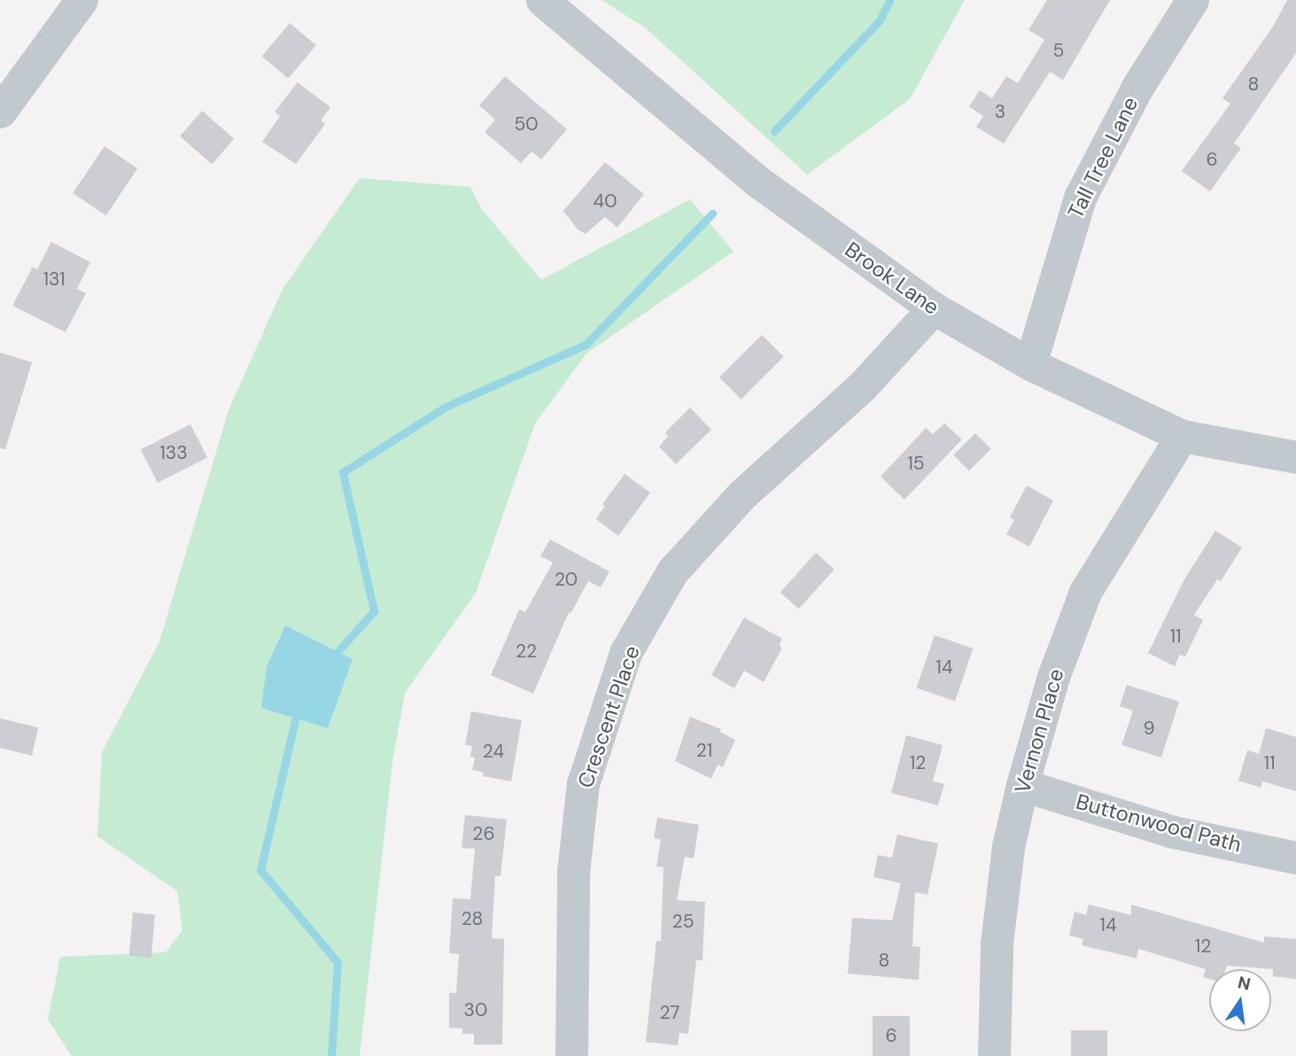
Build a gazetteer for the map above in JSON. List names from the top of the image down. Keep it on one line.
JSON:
{"streets":{"street":["Tall Tree Lane","Brook Lane","Crescent Place","Vernon Place","Buttonwood Path"]},"crossings":[["Tall Tree Lane","Brook Lane"],["Brook Lane","Crescent Place"],["Brook Lane","Vernon Place"],["Vernon Place","Buttonwood Path"]],"house_numbers":["5","8","3","50","6","40","131","133","15","20","11","22","14","9","21","24","12","11","26","28","25","14","12","8","30","27","6"],"north":"top"}
